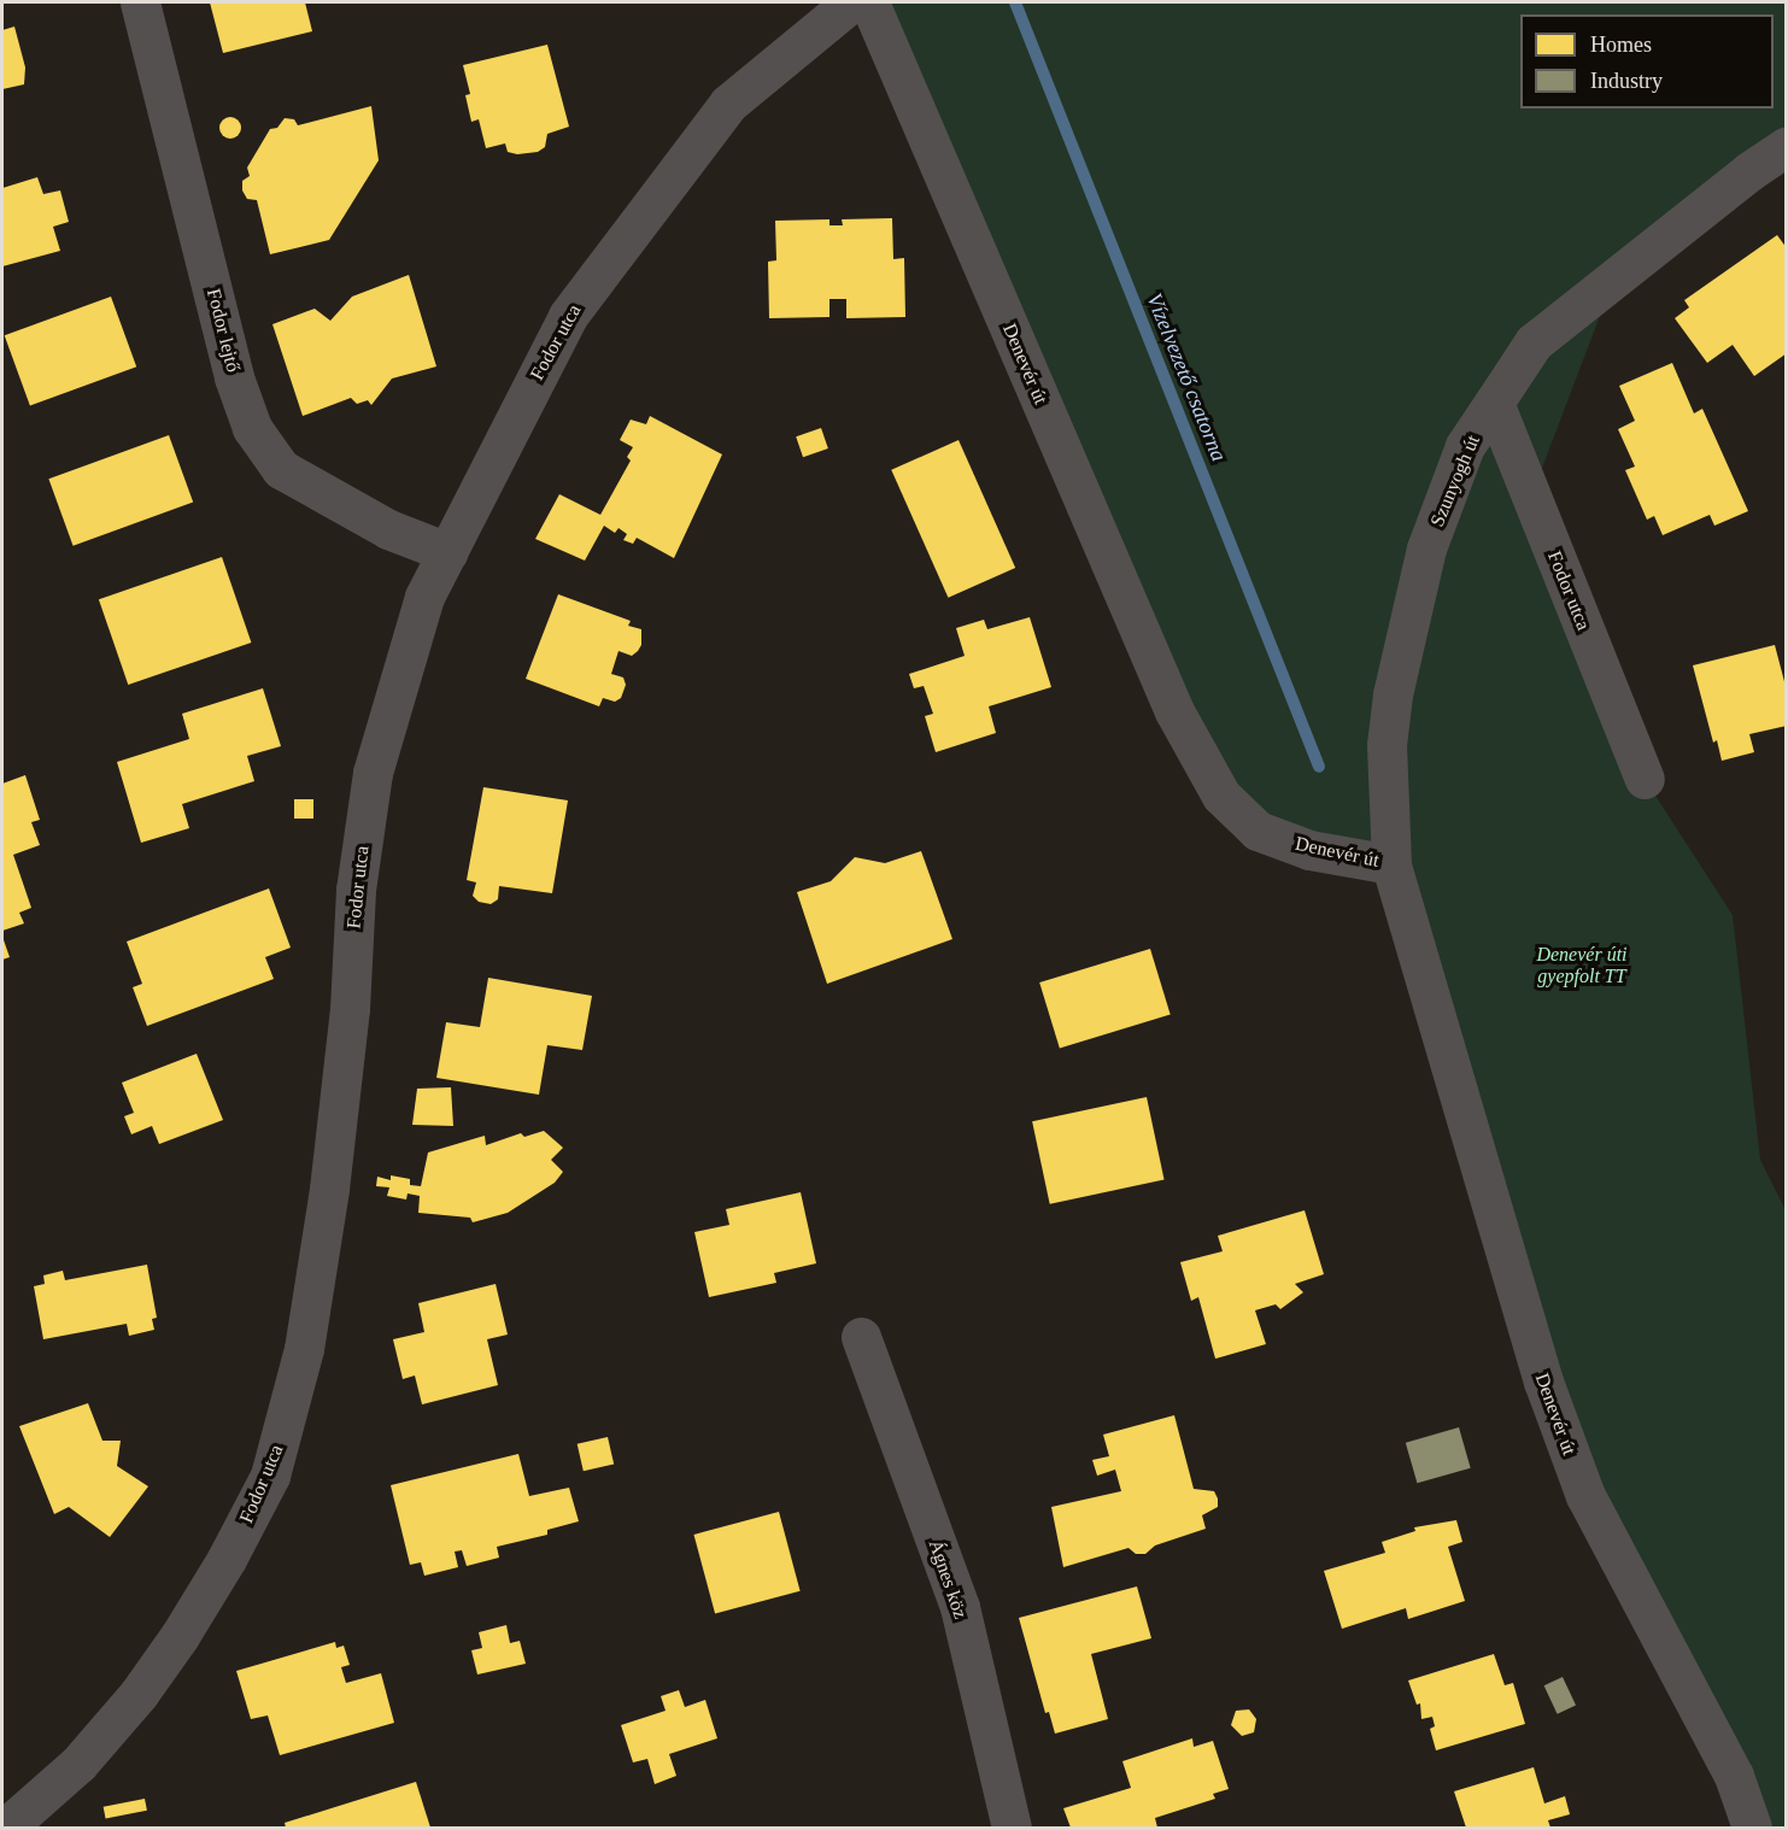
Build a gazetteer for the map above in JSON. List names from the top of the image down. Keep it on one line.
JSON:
{"streets":{"street":["Fodor lejtő","Fodor utca","Denevér út","Szunyogh út","Ágnes köz"]},"crossings":[["Fodor lejtő","Fodor utca"],["Fodor utca","Szunyogh út"],["Denevér út","Szunyogh út"]],"water":["Vízelvezető csatorna"],"parks":["Denevér úti gyepfolt TT"],"legend":["Homes","Industry"]}
